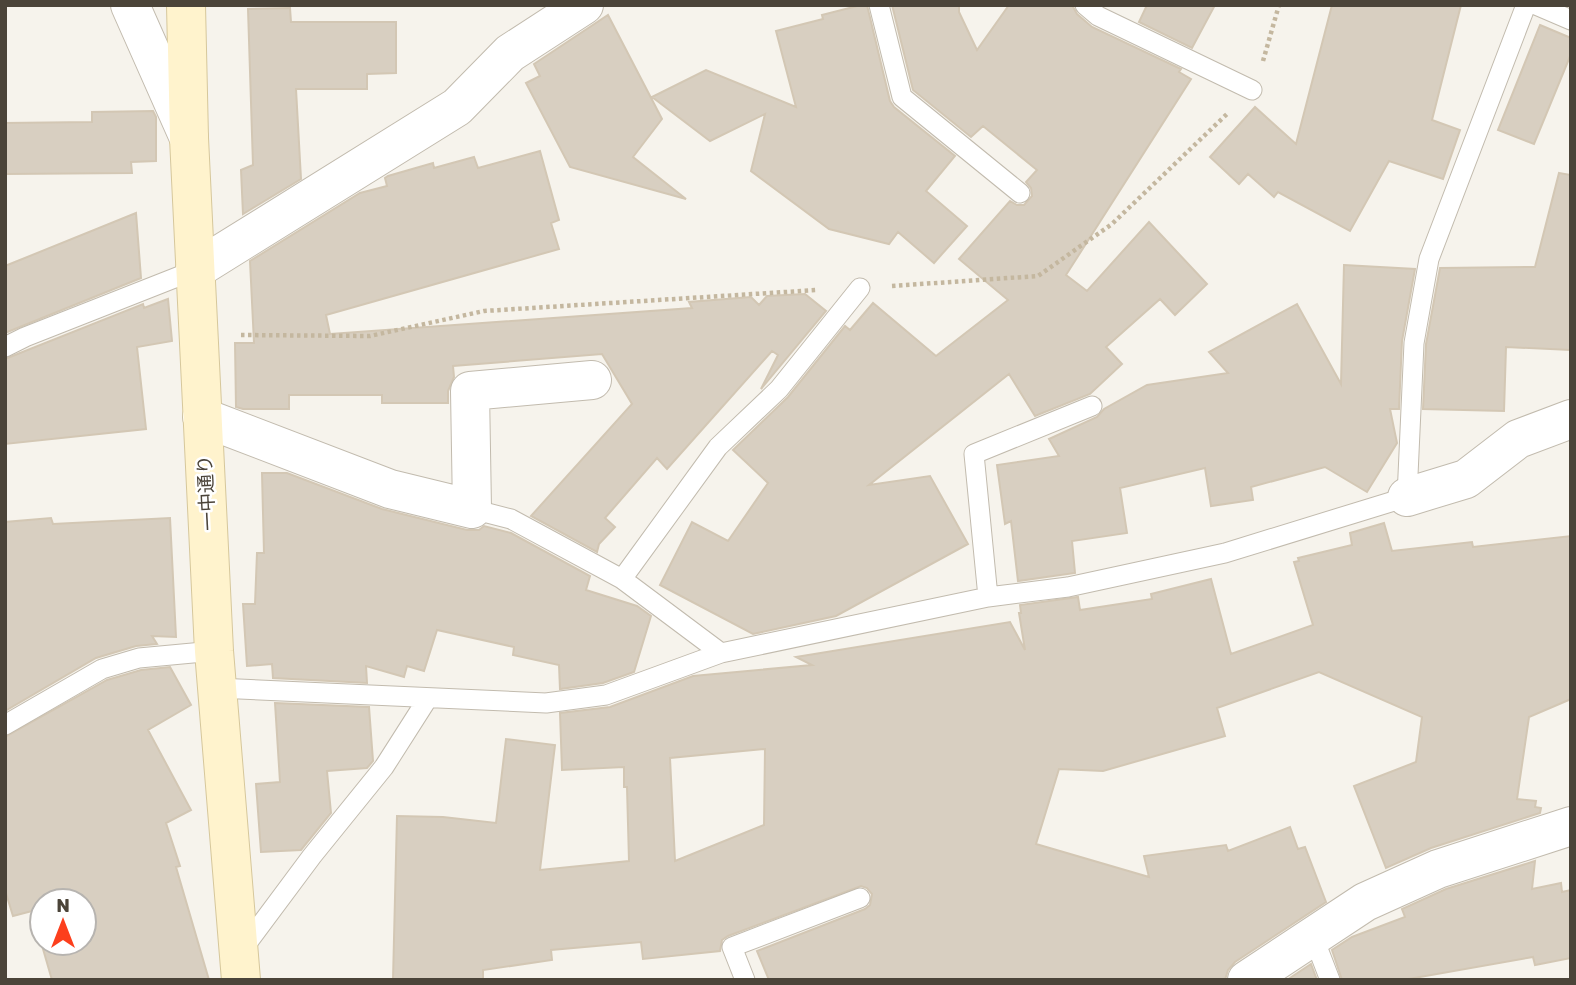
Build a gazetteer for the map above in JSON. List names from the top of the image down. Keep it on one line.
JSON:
{"streets":{"street":["一中通り"]},"north":"top"}
